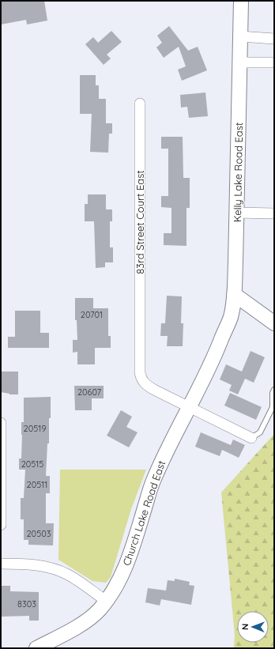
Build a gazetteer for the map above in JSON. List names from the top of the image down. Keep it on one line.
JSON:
{"streets":{"street":["Kelly Lake Road East","83rd Street Court East","Church Lake Road East"]},"crossings":[["Kelly Lake Road East","Church Lake Road East"],["83rd Street Court East","Church Lake Road East"]],"house_numbers":["20701","20607","20519","20515","20511","20503","8303"],"north":"left"}
